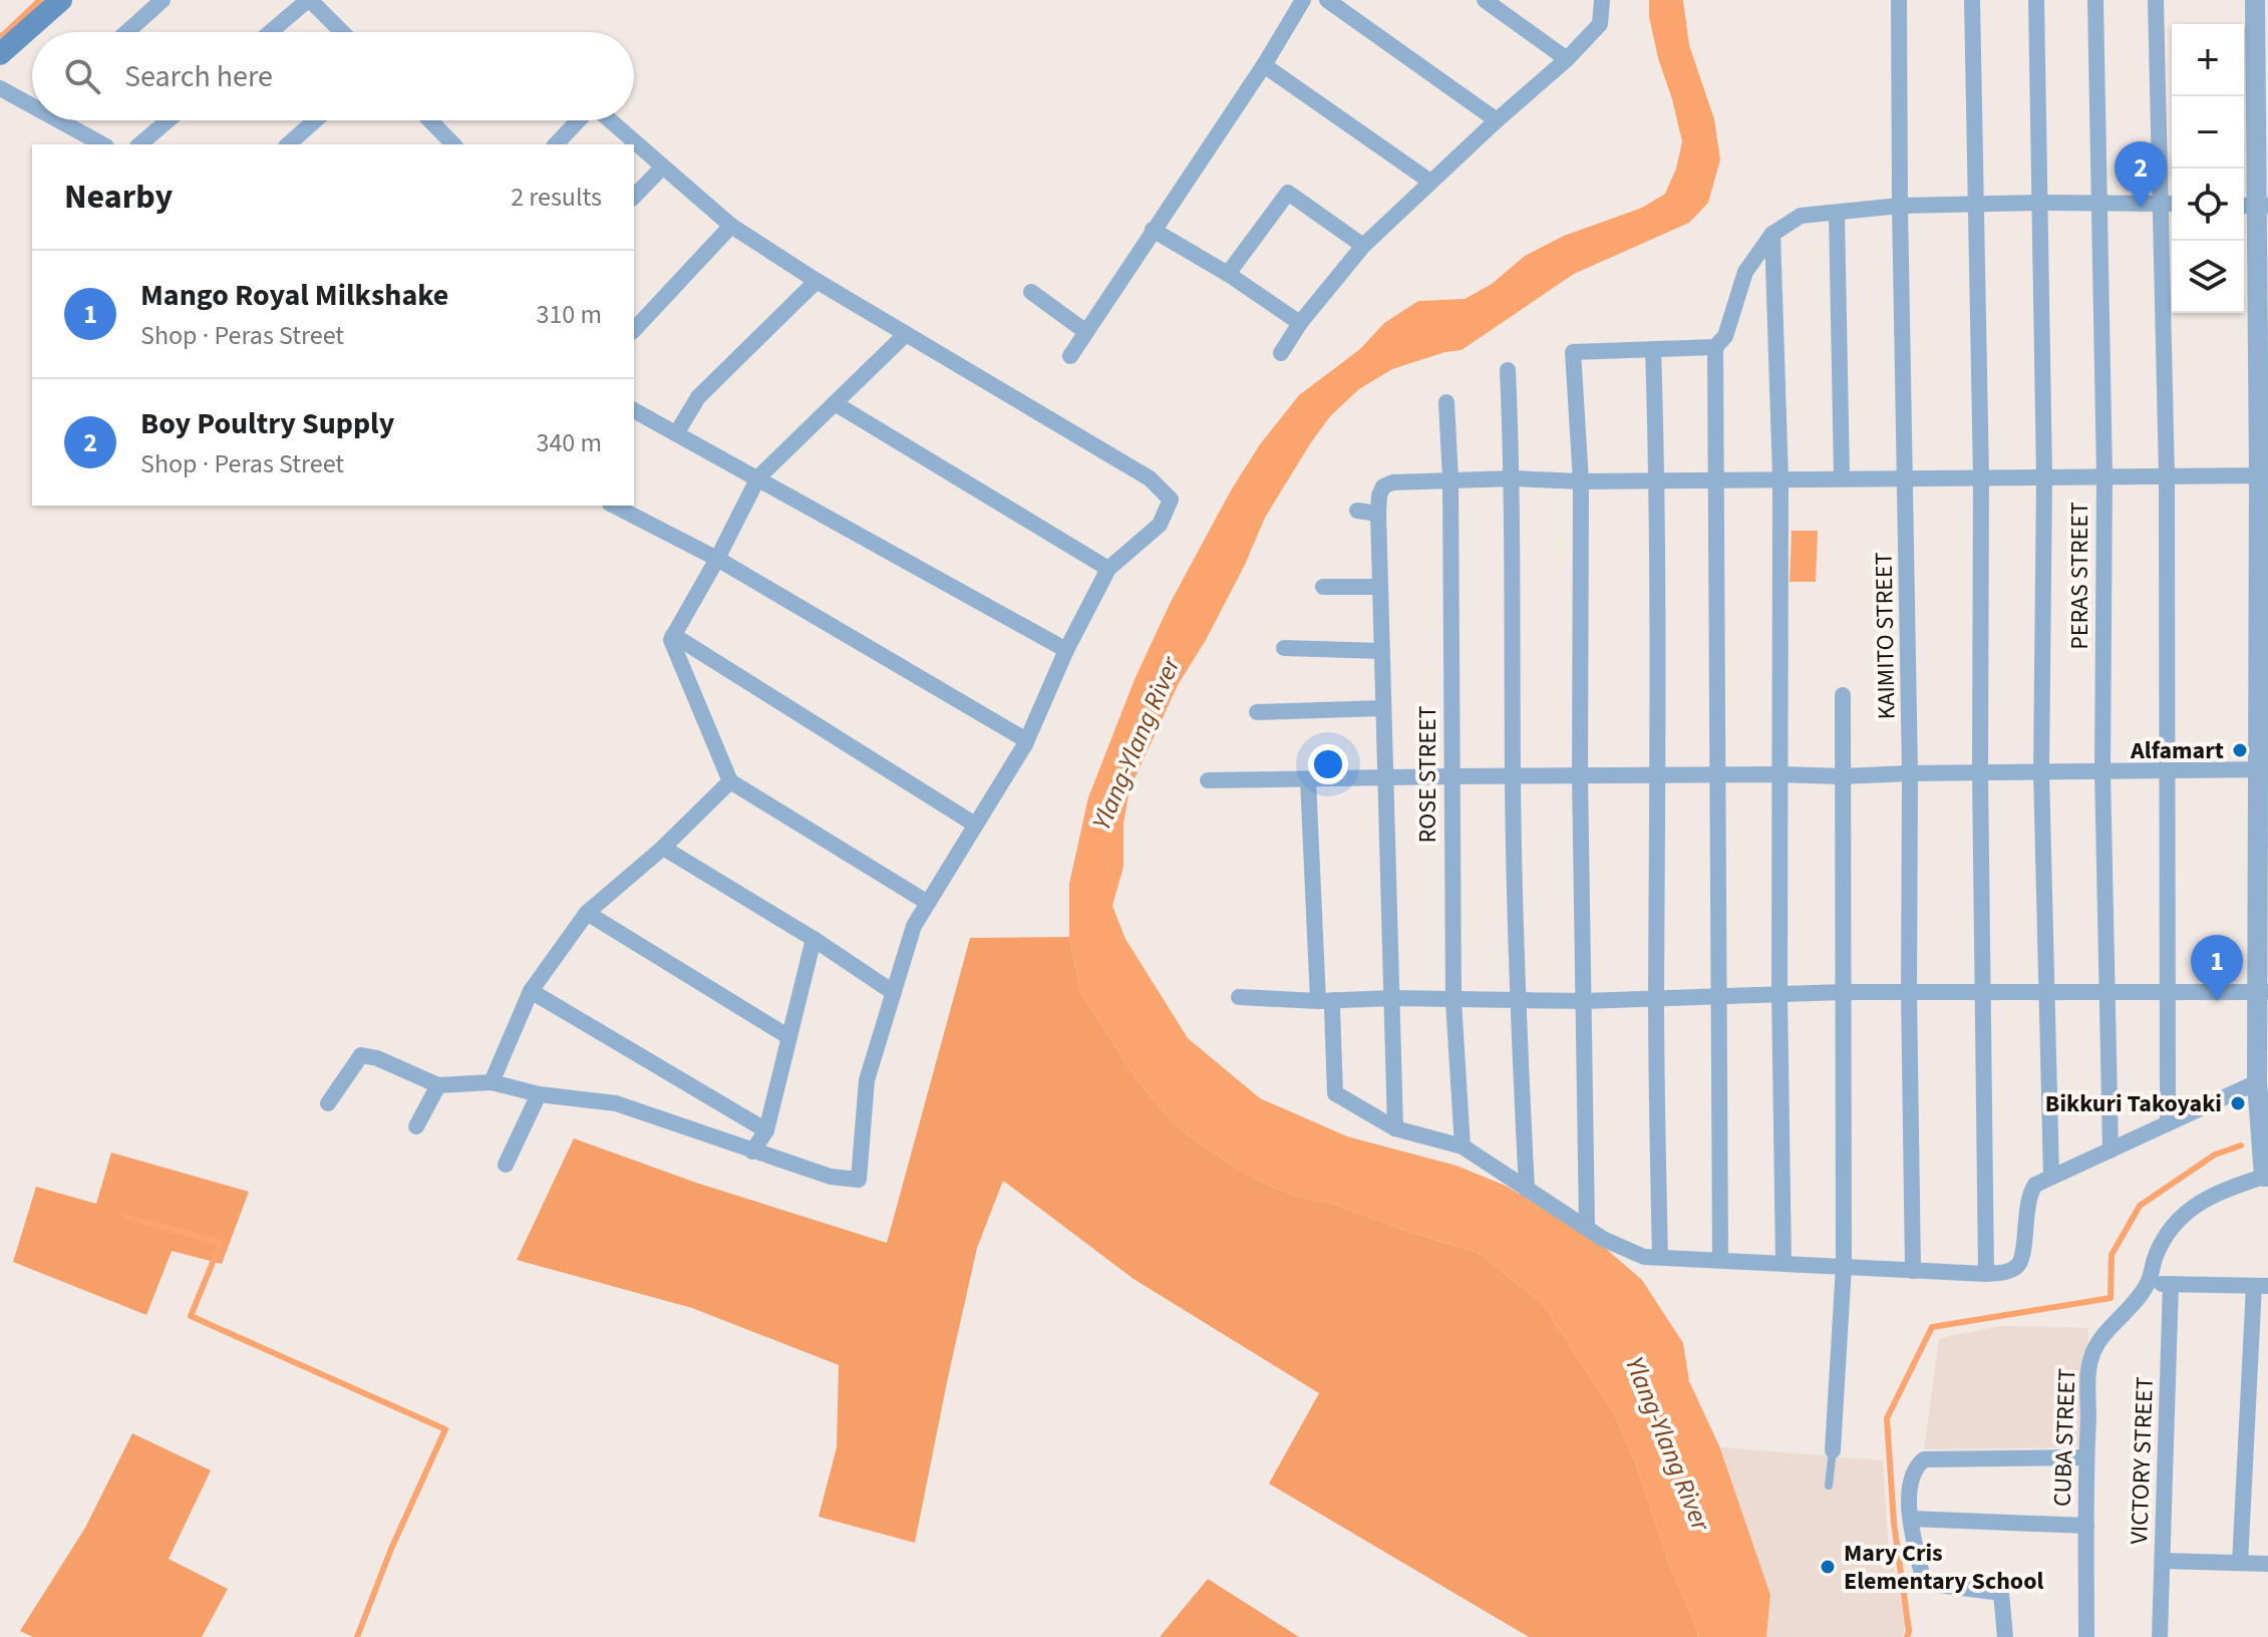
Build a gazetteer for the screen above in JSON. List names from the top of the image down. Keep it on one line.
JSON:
{"streets":{"street":["PERAS STREET","KAIMITO STREET","ROSE STREET","CUBA STREET","VICTORY STREET"]},"water":["Ylang-Ylang River"],"places":["Alfamart","Bikkuri Takoyaki","Mary Cris Elementary School"],"page":{"map_buttons":["+","−"],"search":"Search here","pins":["2","1"],"heading":["Nearby","2 results"],"list":[{"mark":"1","name":"Mango Royal Milkshake","note":"Shop · Peras Street","value":"310 m"},{"mark":"2","name":"Boy Poultry Supply","note":"Shop · Peras Street","value":"340 m"}]}}
